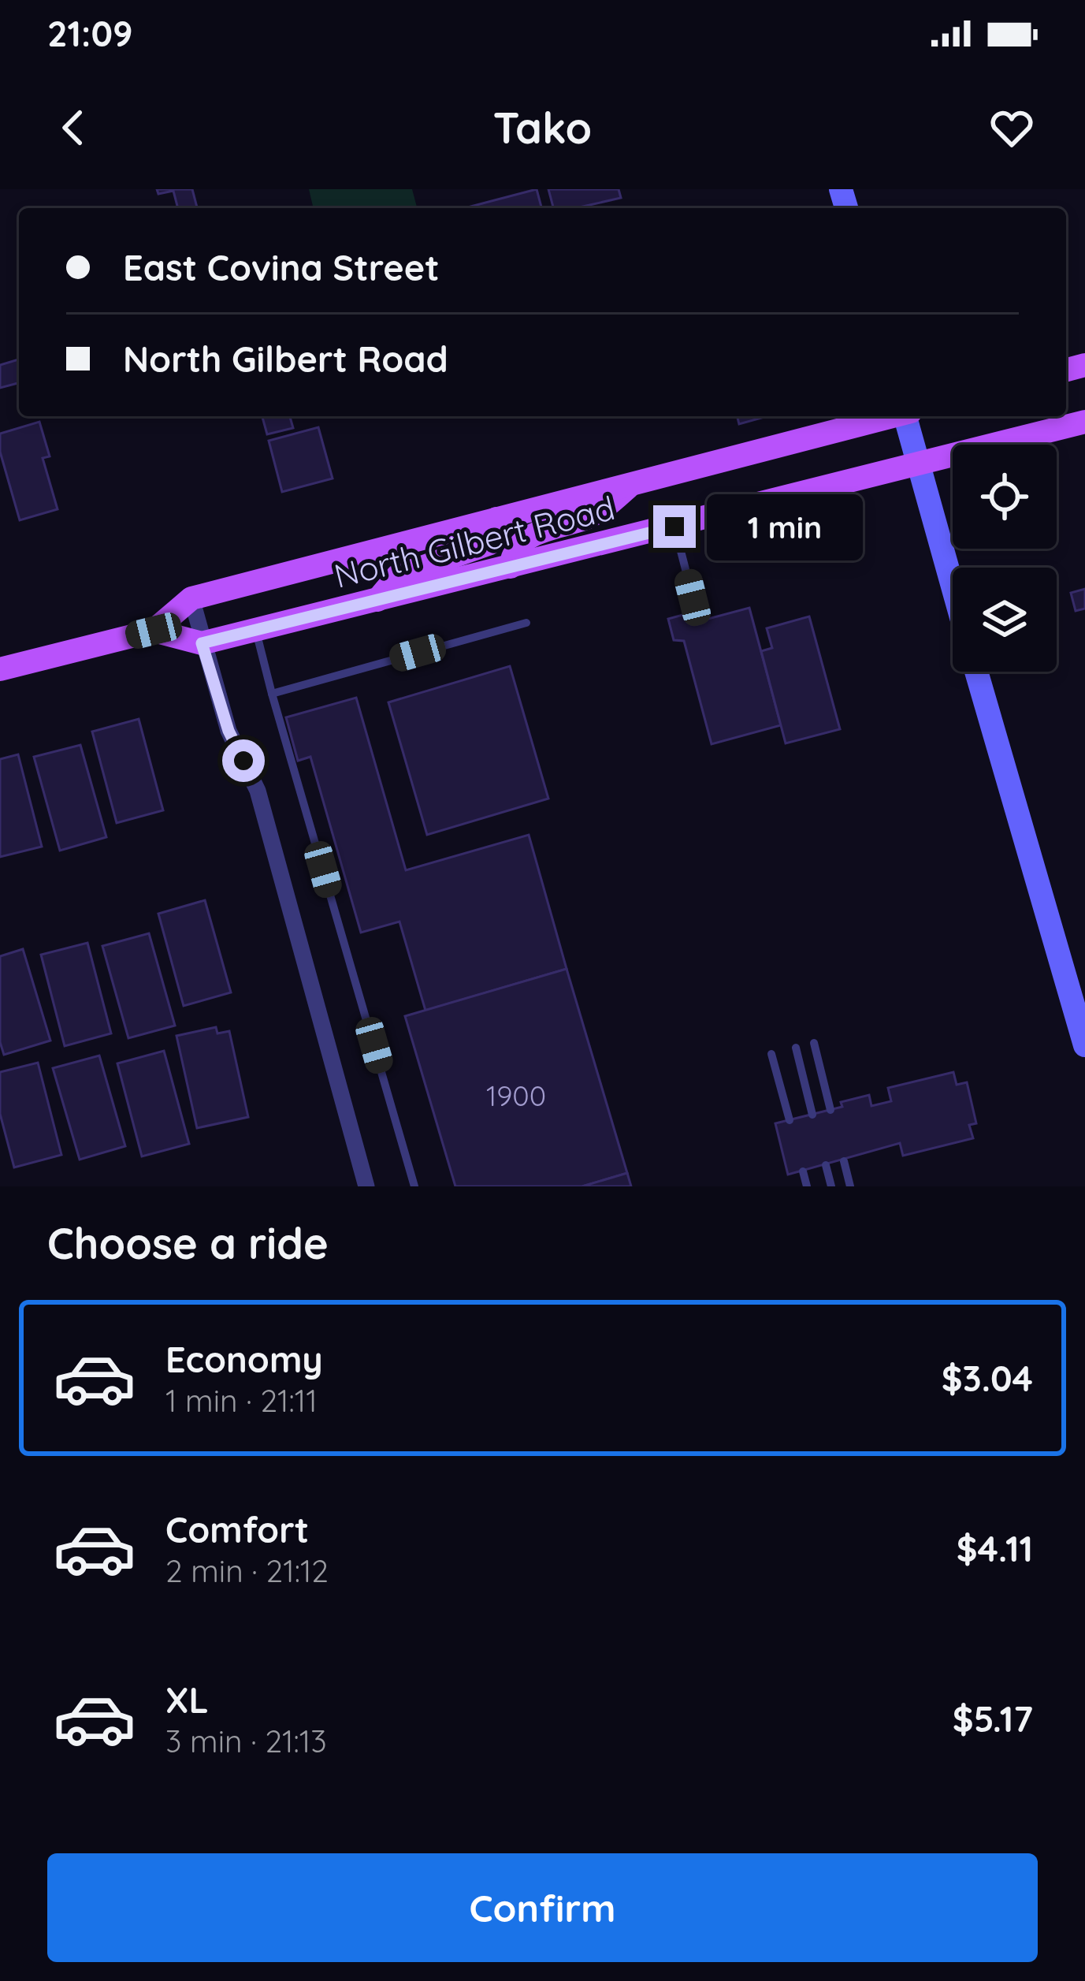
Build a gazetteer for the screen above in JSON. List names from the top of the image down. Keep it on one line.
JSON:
{"streets":{"main road":["North Gilbert Road"]},"house_numbers":["1900"],"page":{"status":"21:09","header":"Tako","banner":["East Covina Street","North Gilbert Road"],"bubble":"1 min","heading":"Choose a ride","list":[{"name":"Economy","note":"1 min · 21:11","value":"$3.04"},{"name":"Comfort","note":"2 min · 21:12","value":"$4.11"},{"name":"XL","note":"3 min · 21:13","value":"$5.17"}],"buttons":"Confirm"}}
